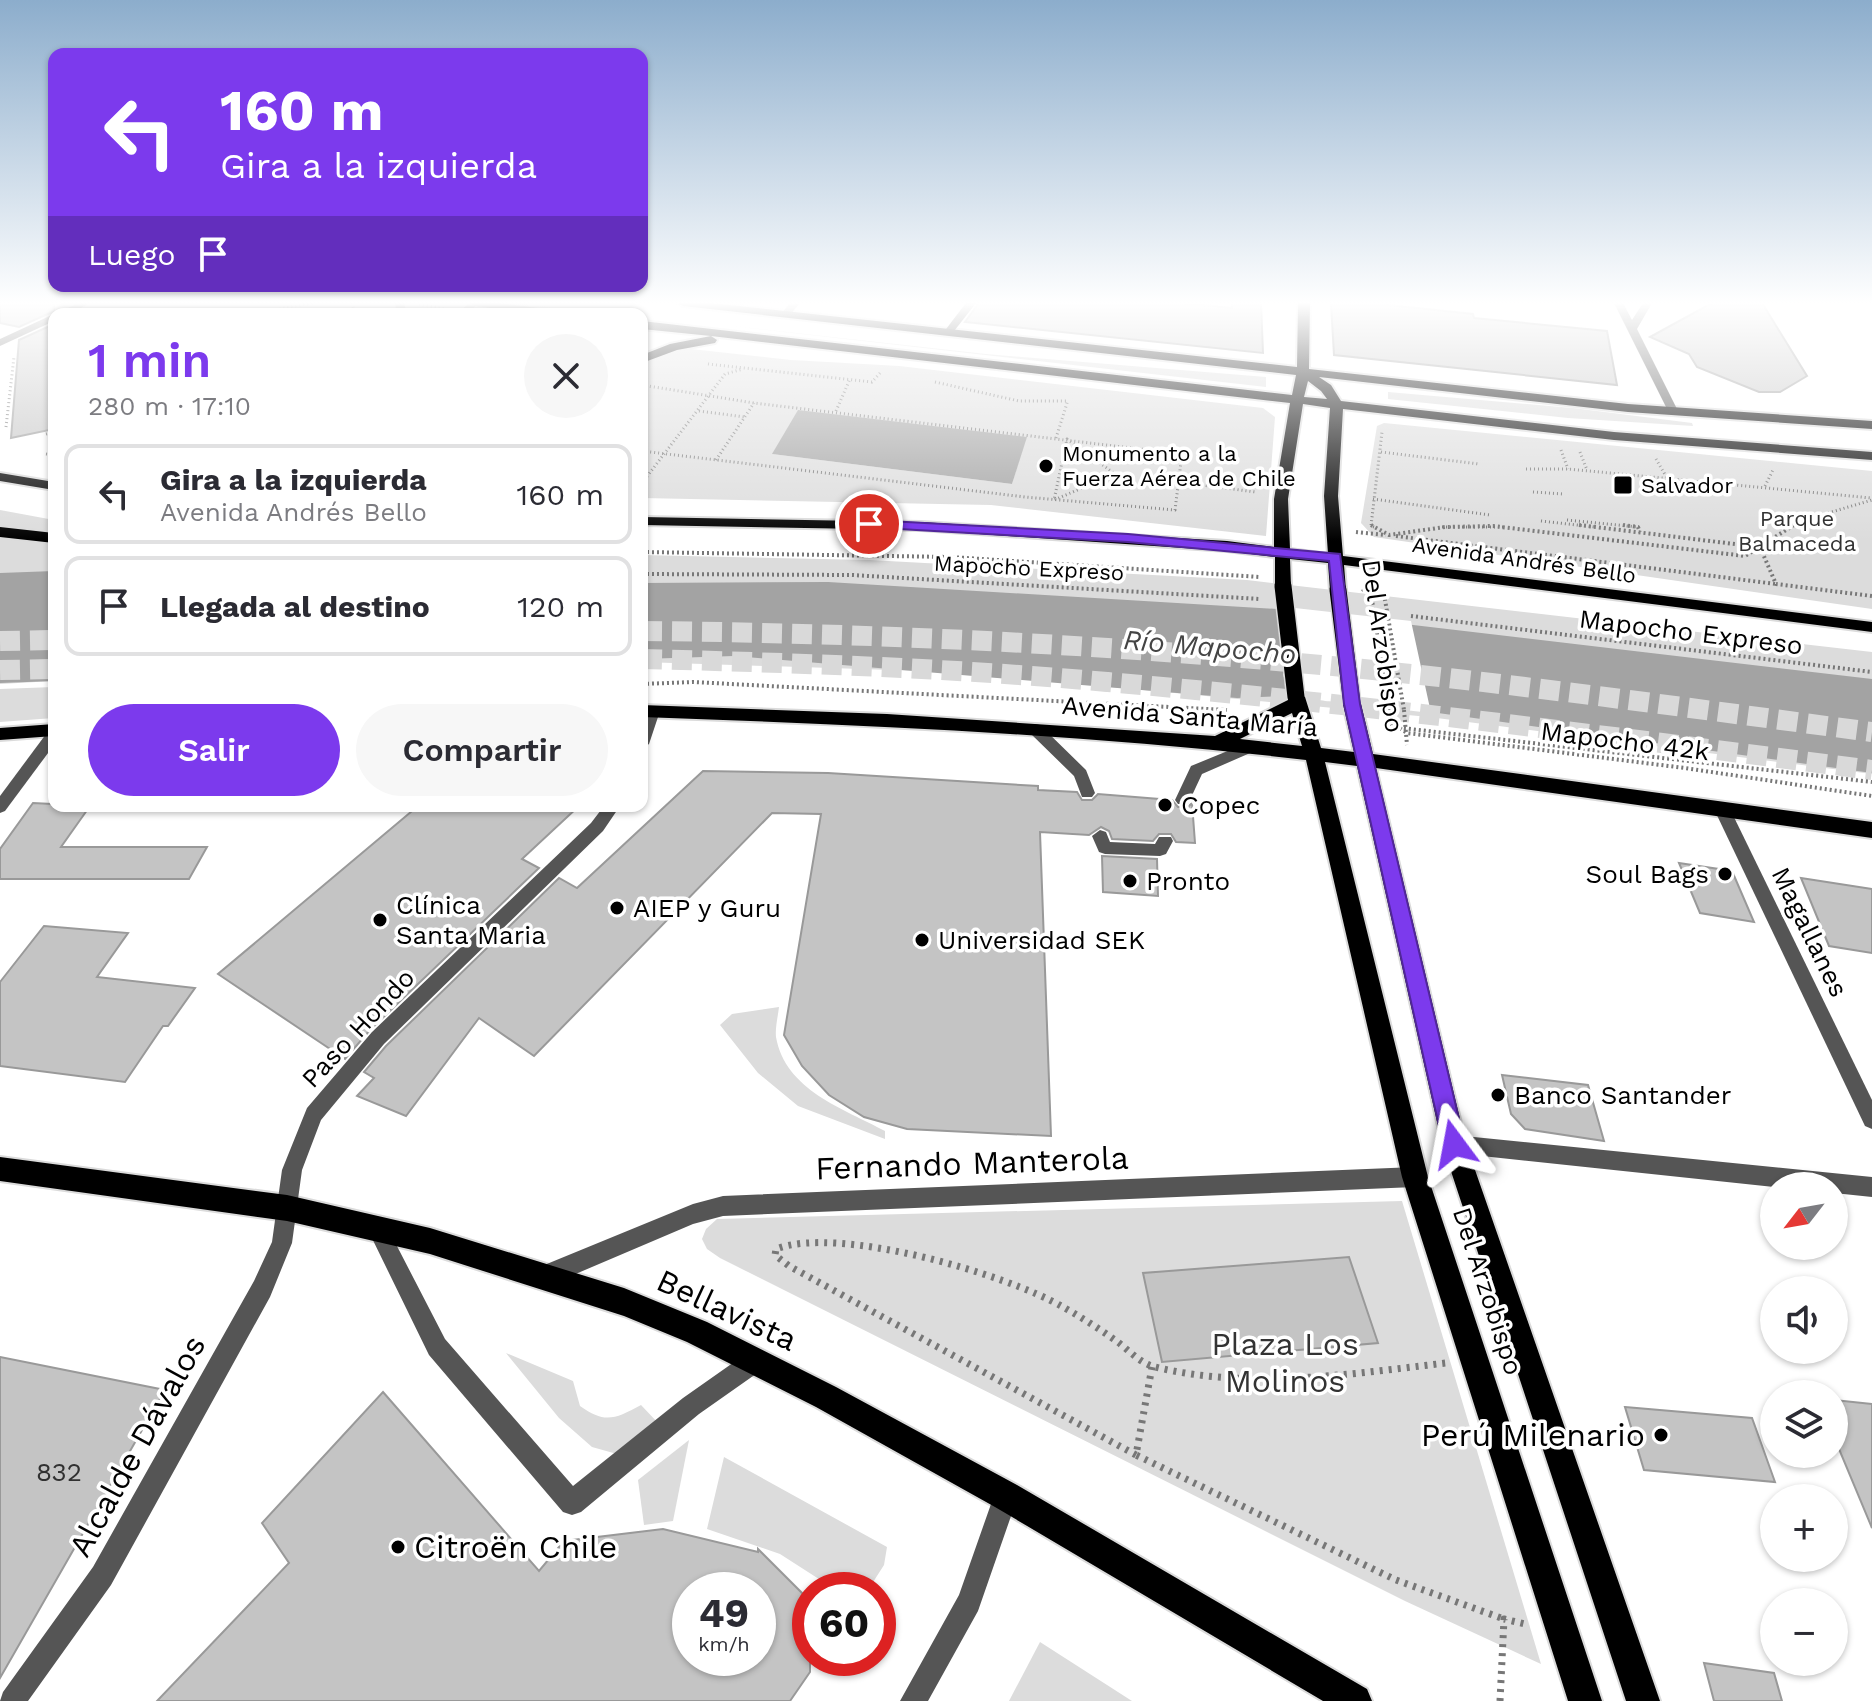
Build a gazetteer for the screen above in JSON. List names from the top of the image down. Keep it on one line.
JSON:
{"streets":{"main road":["Avenida Andrés Bello","Del Arzobispo","Avenida Santa María","Bellavista"],"street":["Magallanes","Paso Hondo","Fernando Manterola","Alcalde Dávalos"],"path":["Mapocho Expreso","Mapocho 42k"]},"crossings":[["Avenida Andrés Bello","Del Arzobispo"],["Del Arzobispo","Avenida Santa María"],["Del Arzobispo","Fernando Manterola"],["Avenida Santa María","Magallanes"],["Paso Hondo","Bellavista"],["Paso Hondo","Alcalde Dávalos"],["Fernando Manterola","Bellavista"],["Bellavista","Alcalde Dávalos"]],"water":["Río Mapocho"],"parks":["Parque Balmaceda","Plaza Los Molinos"],"places":{"other":["Monumento a la Fuerza Aérea de Chile","Copec","Soul Bags","Pronto","AIEP y Guru","Clínica Santa Maria","Universidad SEK","Banco Santander","Perú Milenario","Citroën Chile"],"transit":["Salvador"]},"house_numbers":["832"],"north":"bottom left","page":{"turn":["160 m","Gira a la izquierda"],"then":"Luego","heading":["1 min","280 m · 17:10"],"list":[{"name":"Gira a la izquierda","note":"Avenida Andrés Bello","value":"160 m"},{"name":"Llegada al destino","value":"120 m"}],"buttons":["Salir","Compartir"],"map_buttons":["+","−"],"speed":"49 km/h","limit":"60"}}
